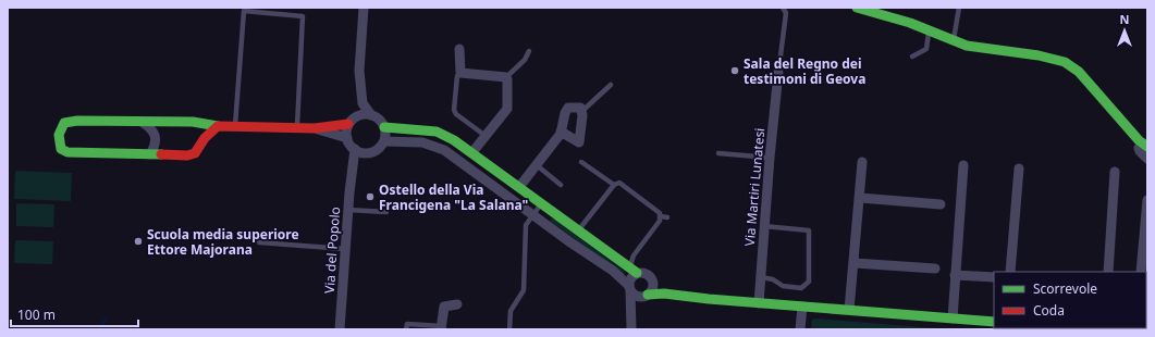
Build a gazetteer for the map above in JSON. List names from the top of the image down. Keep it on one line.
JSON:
{"streets":{"street":["Via Martiri Lunatesi","Via del Popolo"]},"places":["Sala del Regno dei testimoni di Geova","Ostello della Via Francigena \"La Salana\"","Scuola media superiore Ettore Majorana"],"legend":["Scorrevole","Coda"],"scale_bar":"100 m","north":"top"}
